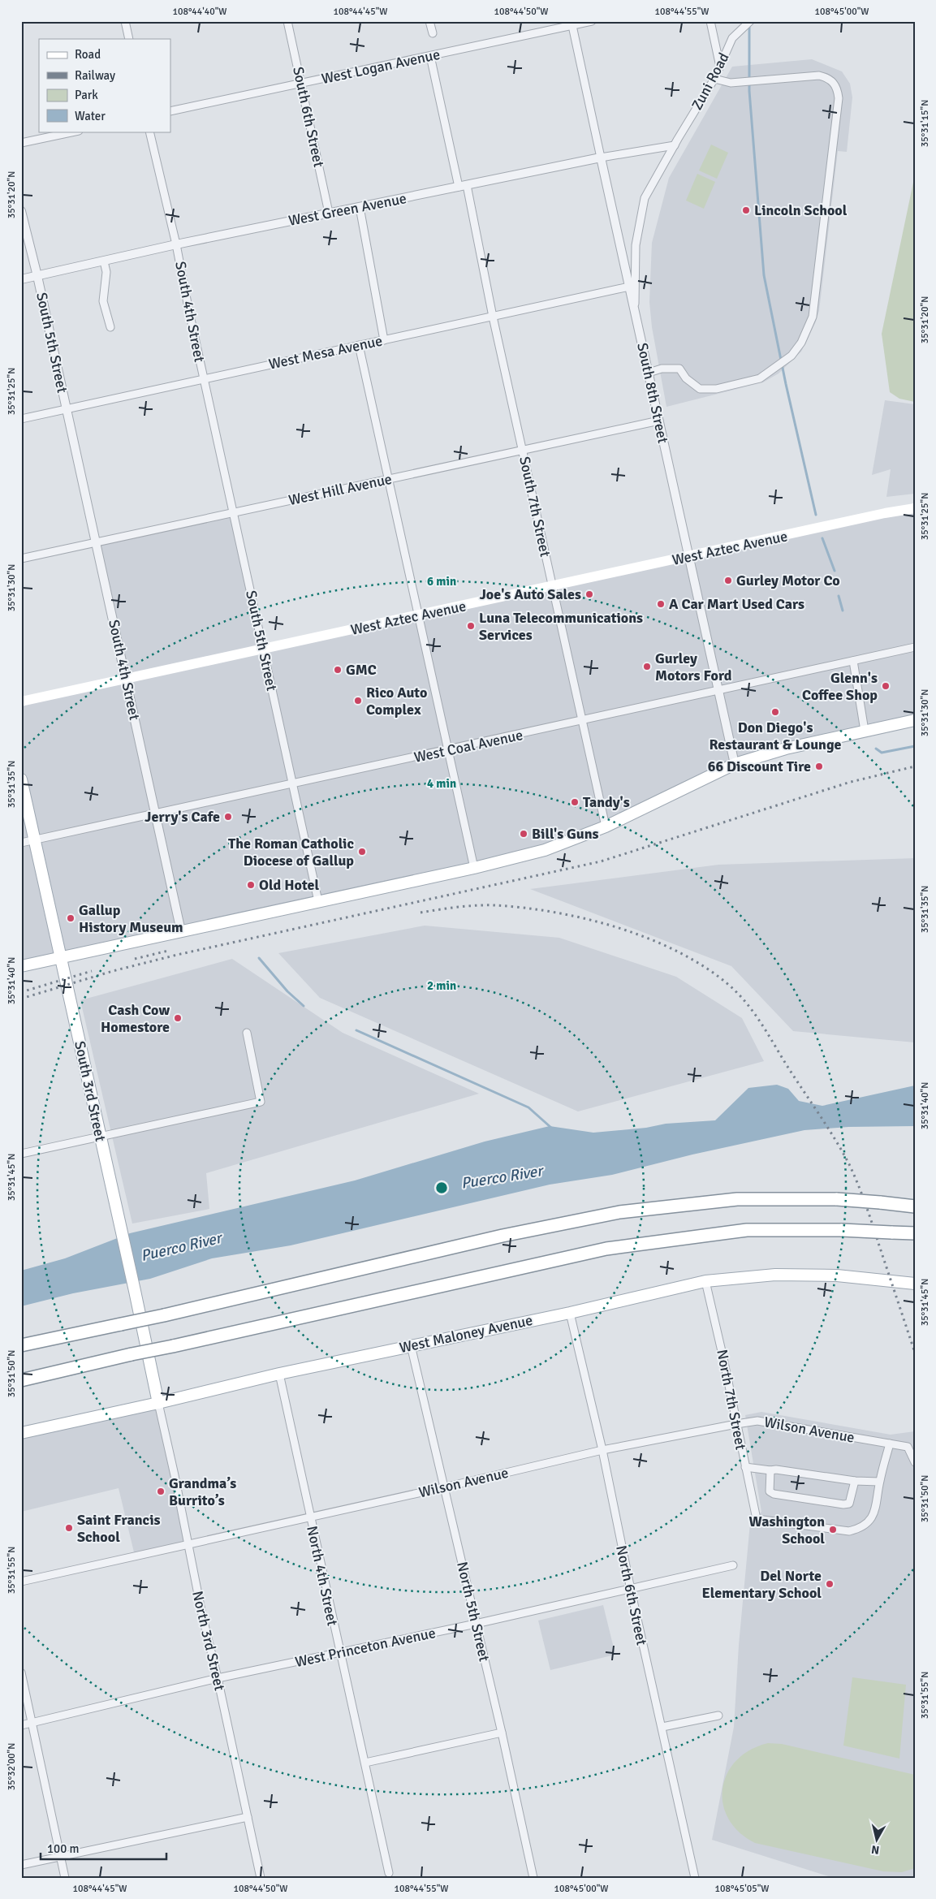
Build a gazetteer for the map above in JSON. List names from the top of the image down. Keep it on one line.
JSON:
{"streets":{"main road":["West Aztec Avenue","South 3rd Street","West Maloney Avenue"],"street":["West Logan Avenue","Zuni Road","South 6th Street","West Green Avenue","South 4th Street","South 5th Street","West Mesa Avenue","South 8th Street","West Hill Avenue","South 7th Street","West Coal Avenue","North 7th Street","Wilson Avenue","North 4th Street","North 6th Street","North 5th Street","North 3rd Street","West Princeton Avenue"]},"crossings":[["West Logan Avenue","South 6th Street"],["West Logan Avenue","South 8th Street"],["West Logan Avenue","South 7th Street"],["Zuni Road","West Green Avenue"],["Zuni Road","South 8th Street"],["South 6th Street","West Green Avenue"],["West Green Avenue","South 4th Street"],["West Green Avenue","South 5th Street"],["West Green Avenue","South 8th Street"],["West Green Avenue","South 7th Street"],["South 4th Street","South 5th Street"],["South 4th Street","West Mesa Avenue"],["South 4th Street","West Hill Avenue"],["South 4th Street","West Aztec Avenue"],["South 4th Street","West Coal Avenue"],["South 5th Street","West Mesa Avenue"],["South 5th Street","West Hill Avenue"],["South 5th Street","West Aztec Avenue"],["South 5th Street","West Coal Avenue"],["West Mesa Avenue","South 8th Street"],["West Mesa Avenue","South 7th Street"],["South 8th Street","West Hill Avenue"],["South 8th Street","West Aztec Avenue"],["South 8th Street","West Coal Avenue"],["West Hill Avenue","South 7th Street"],["South 7th Street","West Aztec Avenue"],["South 7th Street","West Coal Avenue"],["West Coal Avenue","South 3rd Street"],["South 3rd Street","West Maloney Avenue"],["South 3rd Street","North 3rd Street"],["West Maloney Avenue","North 7th Street"],["West Maloney Avenue","North 4th Street"],["West Maloney Avenue","North 6th Street"],["West Maloney Avenue","North 5th Street"],["West Maloney Avenue","North 3rd Street"],["North 7th Street","Wilson Avenue"],["Wilson Avenue","North 4th Street"],["Wilson Avenue","North 6th Street"],["Wilson Avenue","North 5th Street"],["Wilson Avenue","North 3rd Street"],["North 4th Street","West Princeton Avenue"],["North 6th Street","West Princeton Avenue"],["North 5th Street","West Princeton Avenue"],["North 3rd Street","West Princeton Avenue"]],"water":["Puerco River"],"places":["Lincoln School","Gurley Motor Co","Joe's Auto Sales","A Car Mart Used Cars","Luna Telecommunications Services","Gurley Motors Ford","GMC","Glenn's Coffee Shop","Rico Auto Complex","Don Diego's Restaurant & Lounge","66 Discount Tire","Tandy's","Jerry's Cafe","Bill's Guns","The Roman Catholic Diocese of Gallup","Old Hotel","Gallup History Museum","Cash Cow Homestore","Grandma’s Burrito’s","Saint Francis School","Washington School","Del Norte Elementary School"],"legend":["Road","Railway","Park","Water"],"scale_bar":"100 m","north":"bottom","coordinates":["108°44'40\"W","108°44'45\"W","108°44'50\"W","108°44'55\"W","108°45'00\"W","35°31'15\"N","35°31'20\"N","35°31'25\"N","35°31'30\"N","35°31'35\"N","35°31'40\"N","35°31'45\"N","35°31'50\"N","35°31'55\"N","35°32'00\"N","108°45'05\"W"],"rings":["6 min","4 min","2 min"]}
